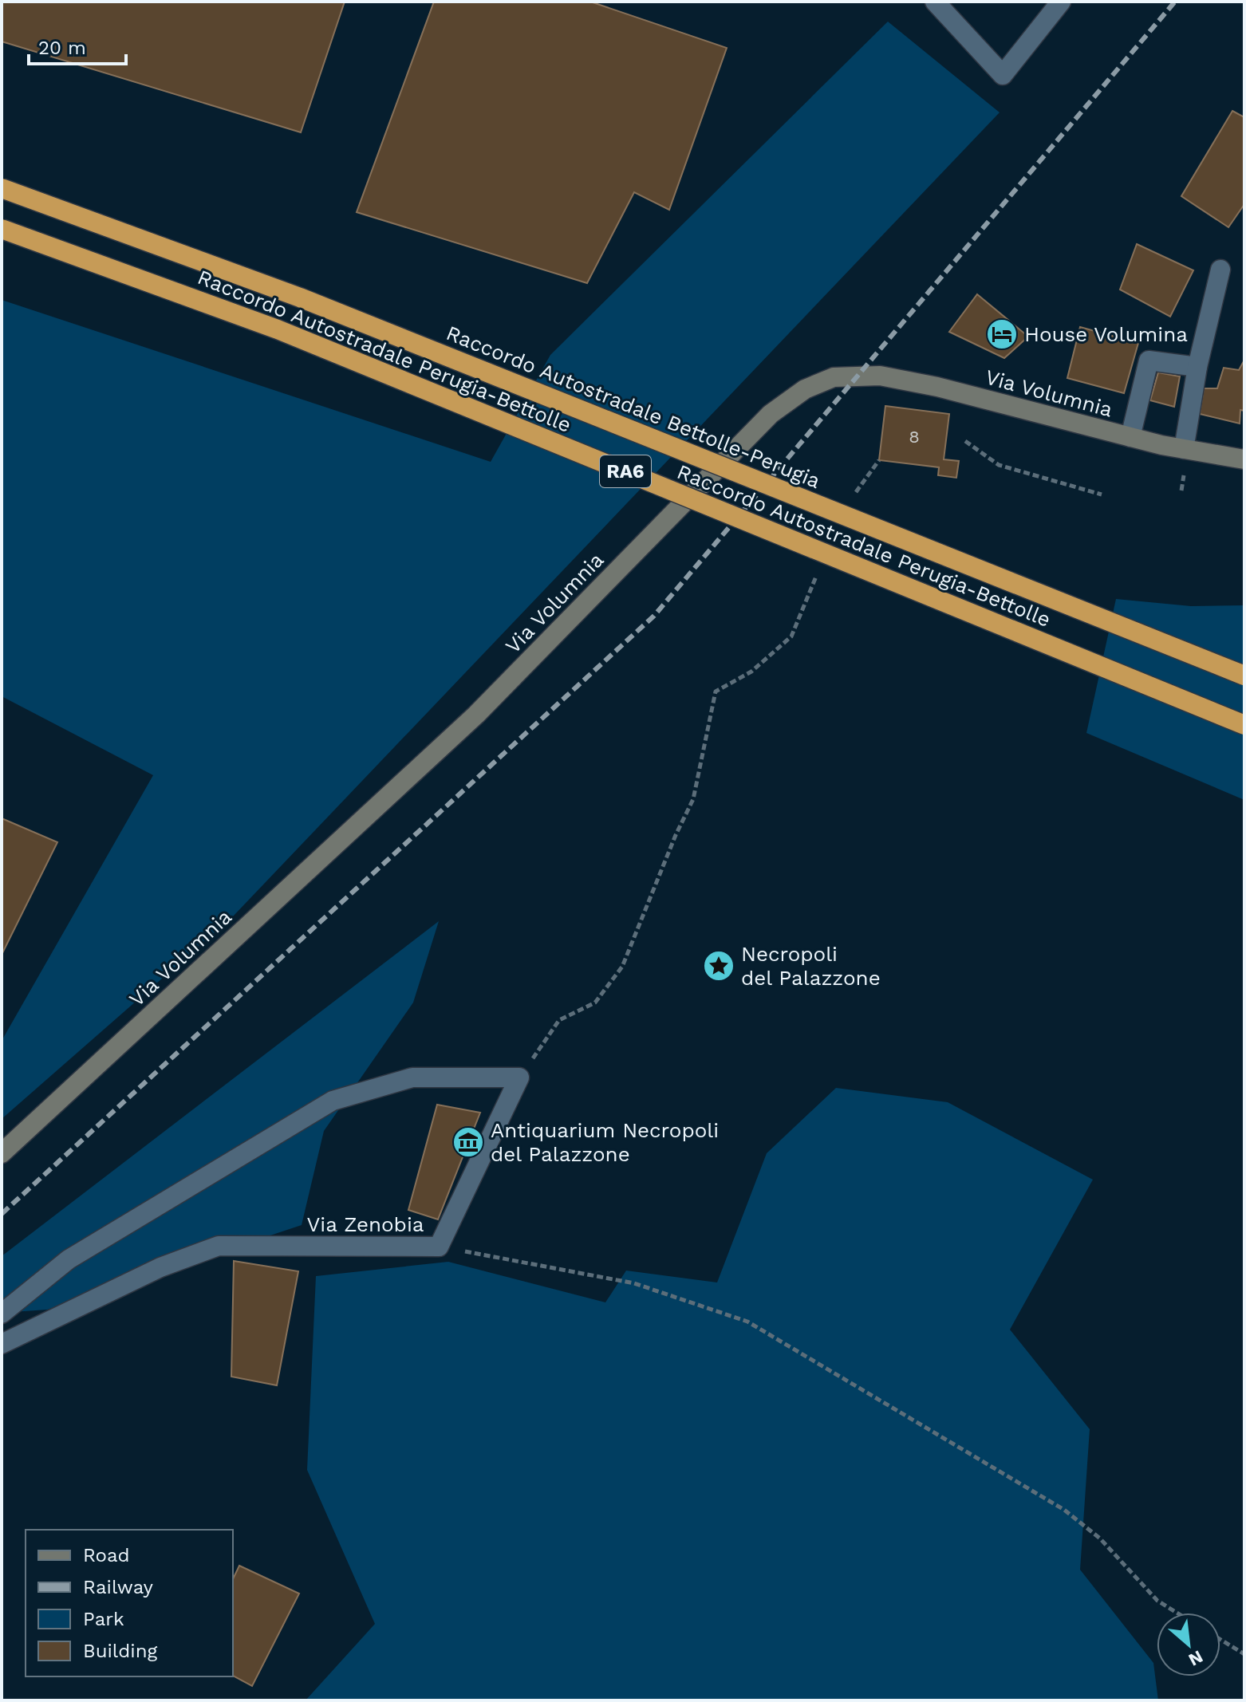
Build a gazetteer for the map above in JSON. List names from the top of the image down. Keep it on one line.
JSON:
{"streets":{"highway":["Raccordo Autostradale Perugia-Bettolle","Raccordo Autostradale Bettolle-Perugia","RA6"],"main road":["Via Volumnia"],"lane":["Via Zenobia"]},"places":{"hotel":["House Volumina"],"place":["Necropoli del Palazzone"],"museum":["Antiquarium Necropoli del Palazzone"]},"house_numbers":["8"],"legend":["Road","Railway","Park","Building"],"scale_bar":"20 m","north":"bottom right"}
